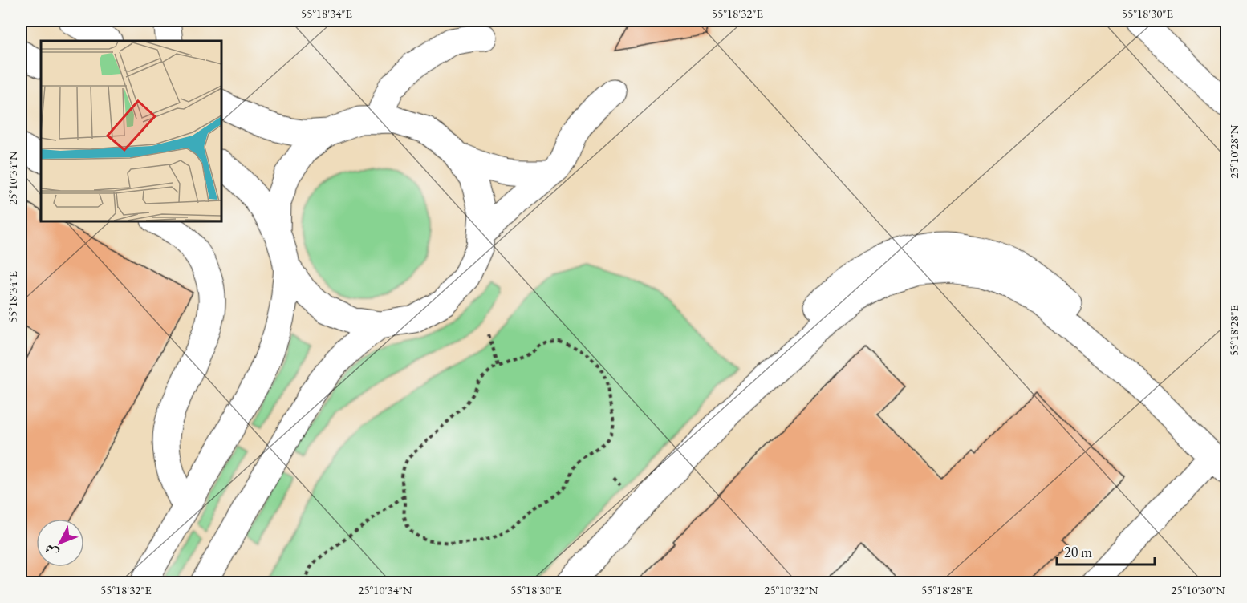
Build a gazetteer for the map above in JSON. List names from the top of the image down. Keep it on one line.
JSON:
{"scale_bar":"20 m","north":"bottom left","coordinates":["55°18'34\"E","55°18'32\"E","55°18'30\"E","25°10'28\"N","25°10'34\"N","55°18'28\"E","25°10'32\"N","25°10'30\"N"]}
